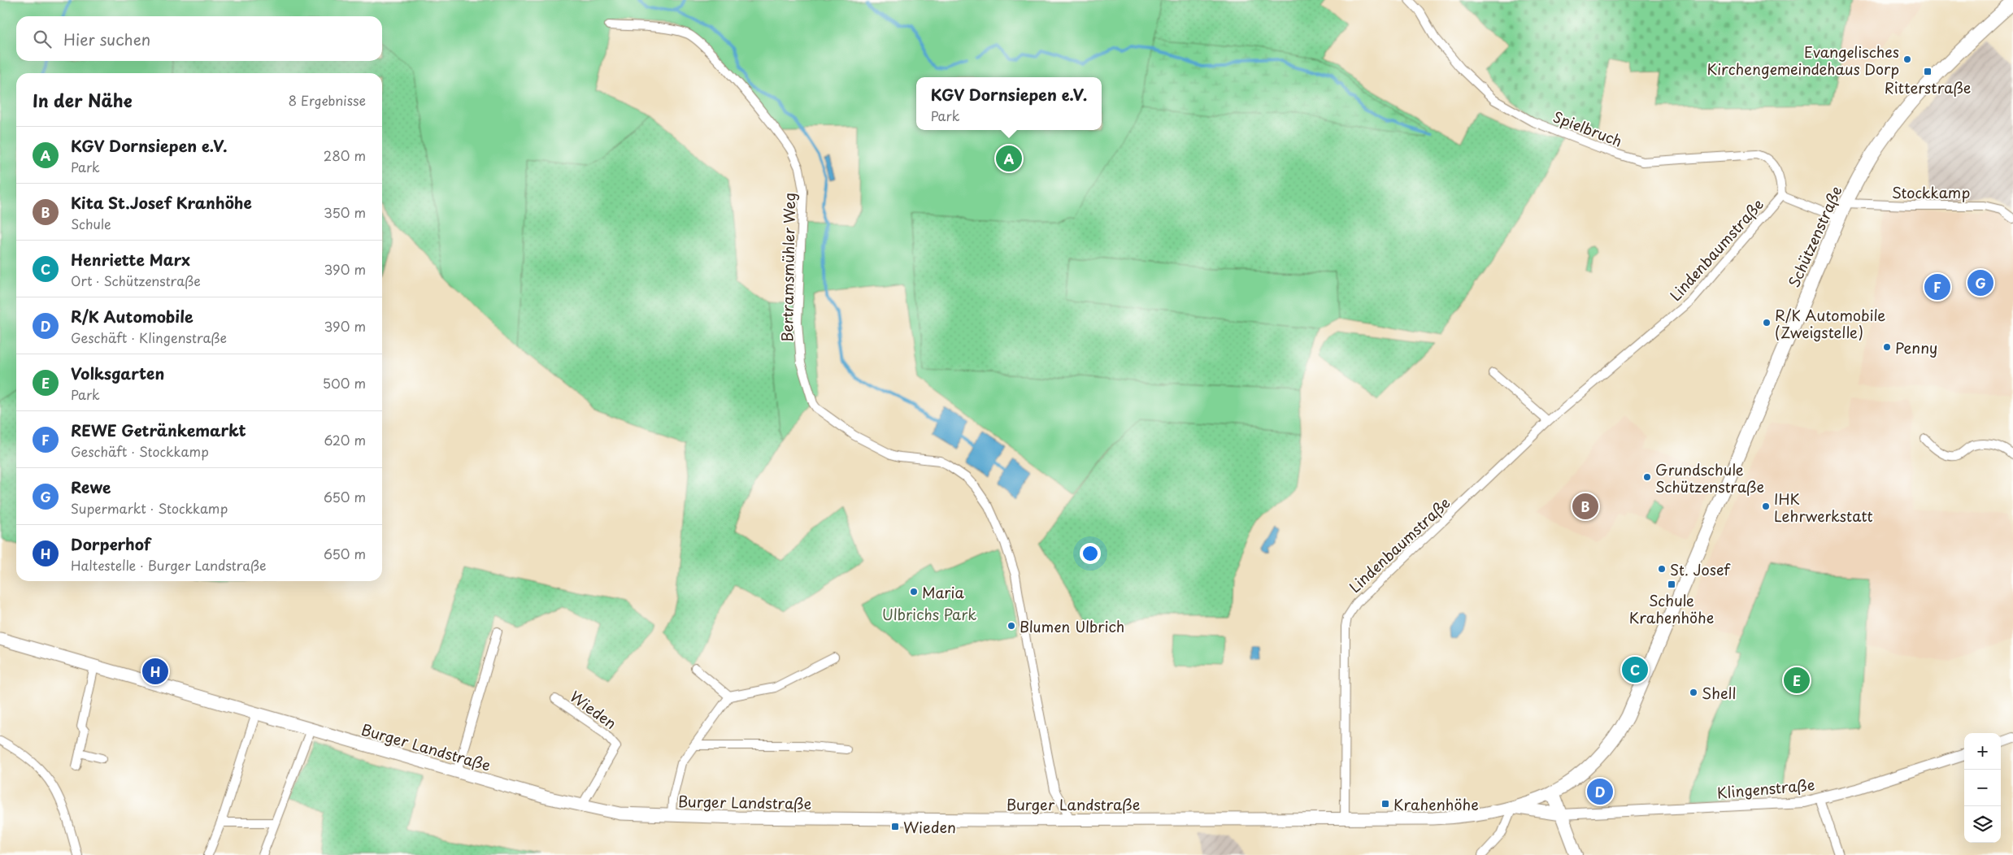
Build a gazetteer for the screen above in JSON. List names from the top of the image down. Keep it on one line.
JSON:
{"streets":{"main road":["Schützenstraße","Burger Landstraße"],"street":["Spielbruch","Stockkamp","Lindenbaumstraße","Bertramsmühler Weg","Wieden","Klingenstraße"]},"crossings":[["Spielbruch","Lindenbaumstraße"],["Stockkamp","Schützenstraße"],["Schützenstraße","Lindenbaumstraße"],["Schützenstraße","Burger Landstraße"],["Lindenbaumstraße","Burger Landstraße"],["Bertramsmühler Weg","Burger Landstraße"],["Wieden","Burger Landstraße"],["Burger Landstraße","Klingenstraße"]],"parks":["Ulbrichs Park"],"places":{"other":["Evangelisches Kirchengemeindehaus Dorp","R/K Automobile (Zweigstelle)","Penny","Grundschule Schützenstraße","IHK Lehrwerkstatt","St. Josef","Maria","Blumen Ulbrich","Shell"],"transit":["Ritterstraße","Schule Krahenhöhe","Krahenhöhe","Wieden"]},"page":{"search":"Hier suchen","heading":["In der Nähe","8 Ergebnisse"],"popup":["KGV Dornsiepen e.V.","Park"],"list":[{"mark":"A","name":"KGV Dornsiepen e.V.","note":"Park","value":"280 m"},{"mark":"B","name":"Kita St.Josef Kranhöhe","note":"Schule","value":"350 m"},{"mark":"C","name":"Henriette Marx","note":"Ort · Schützenstraße","value":"390 m"},{"mark":"D","name":"R/K Automobile","note":"Geschäft · Klingenstraße","value":"390 m"},{"mark":"E","name":"Volksgarten","note":"Park","value":"500 m"},{"mark":"F","name":"REWE Getränkemarkt","note":"Geschäft · Stockkamp","value":"620 m"},{"mark":"G","name":"Rewe","note":"Supermarkt · Stockkamp","value":"650 m"},{"mark":"H","name":"Dorperhof","note":"Haltestelle · Burger Landstraße","value":"650 m"}],"pins":["A","G","F","B","C","H","E","D"],"map_buttons":["+","−"]}}
